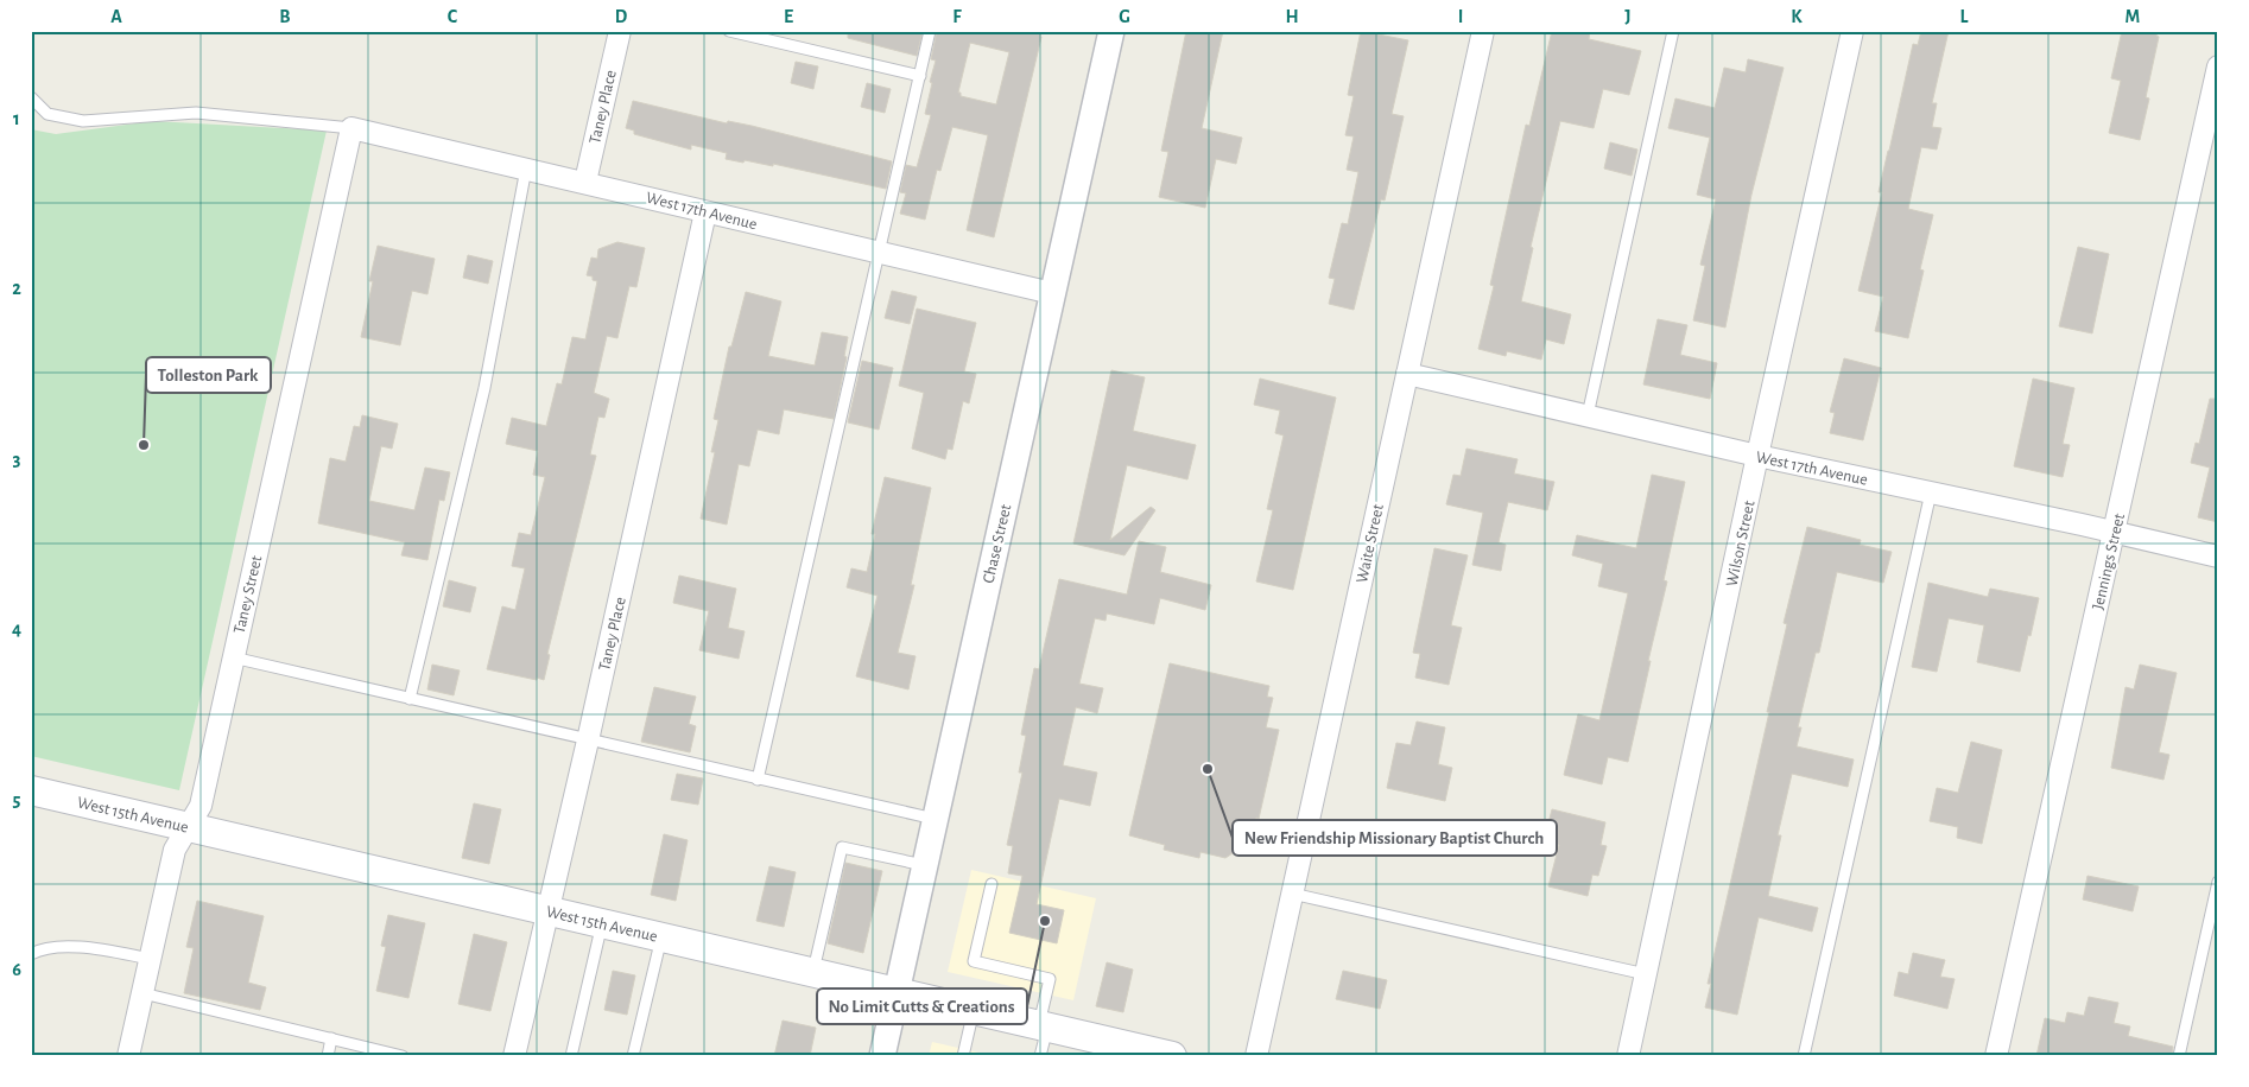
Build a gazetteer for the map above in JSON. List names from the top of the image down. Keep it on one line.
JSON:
{"streets":{"main road":["West 15th Avenue"],"street":["Taney Place","West 17th Avenue","Chase Street","Waite Street","Wilson Street","Jennings Street","Taney Street"]},"crossings":[["Taney Place","West 17th Avenue"],["Taney Place","West 15th Avenue"],["West 17th Avenue","Chase Street"],["West 17th Avenue","Waite Street"],["West 17th Avenue","Wilson Street"],["West 17th Avenue","Jennings Street"],["West 17th Avenue","Taney Street"],["Chase Street","West 15th Avenue"],["Taney Street","West 15th Avenue"]],"places":["Tolleston Park","New Friendship Missionary Baptist Church","No Limit Cutts & Creations"],"grid":{"columns":["A","B","C","D","E","F","G","H","I","J","K","L","M"],"rows":["1","2","3","4","5","6"]}}
